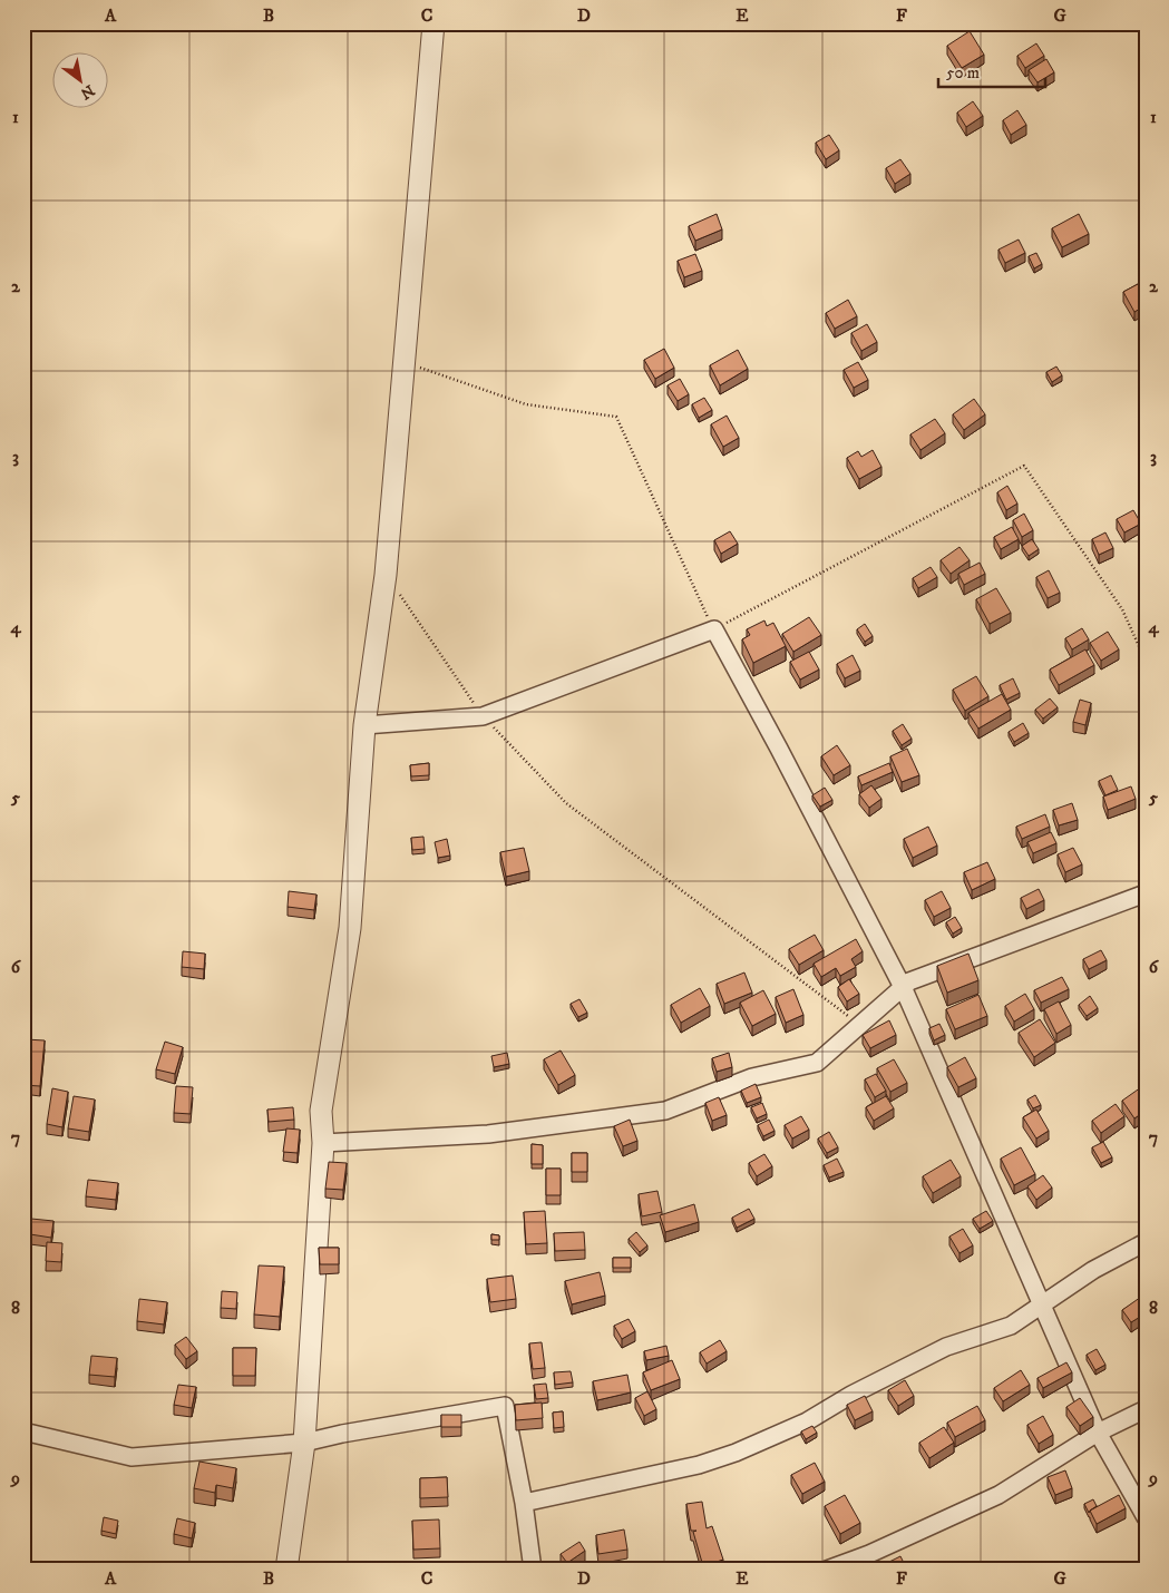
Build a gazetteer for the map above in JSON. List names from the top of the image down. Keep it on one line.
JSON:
{"scale_bar":"50 m","north":"bottom right","grid":{"columns":["A","B","C","D","E","F","G"],"rows":["1","2","3","4","5","6","7","8","9"]}}
